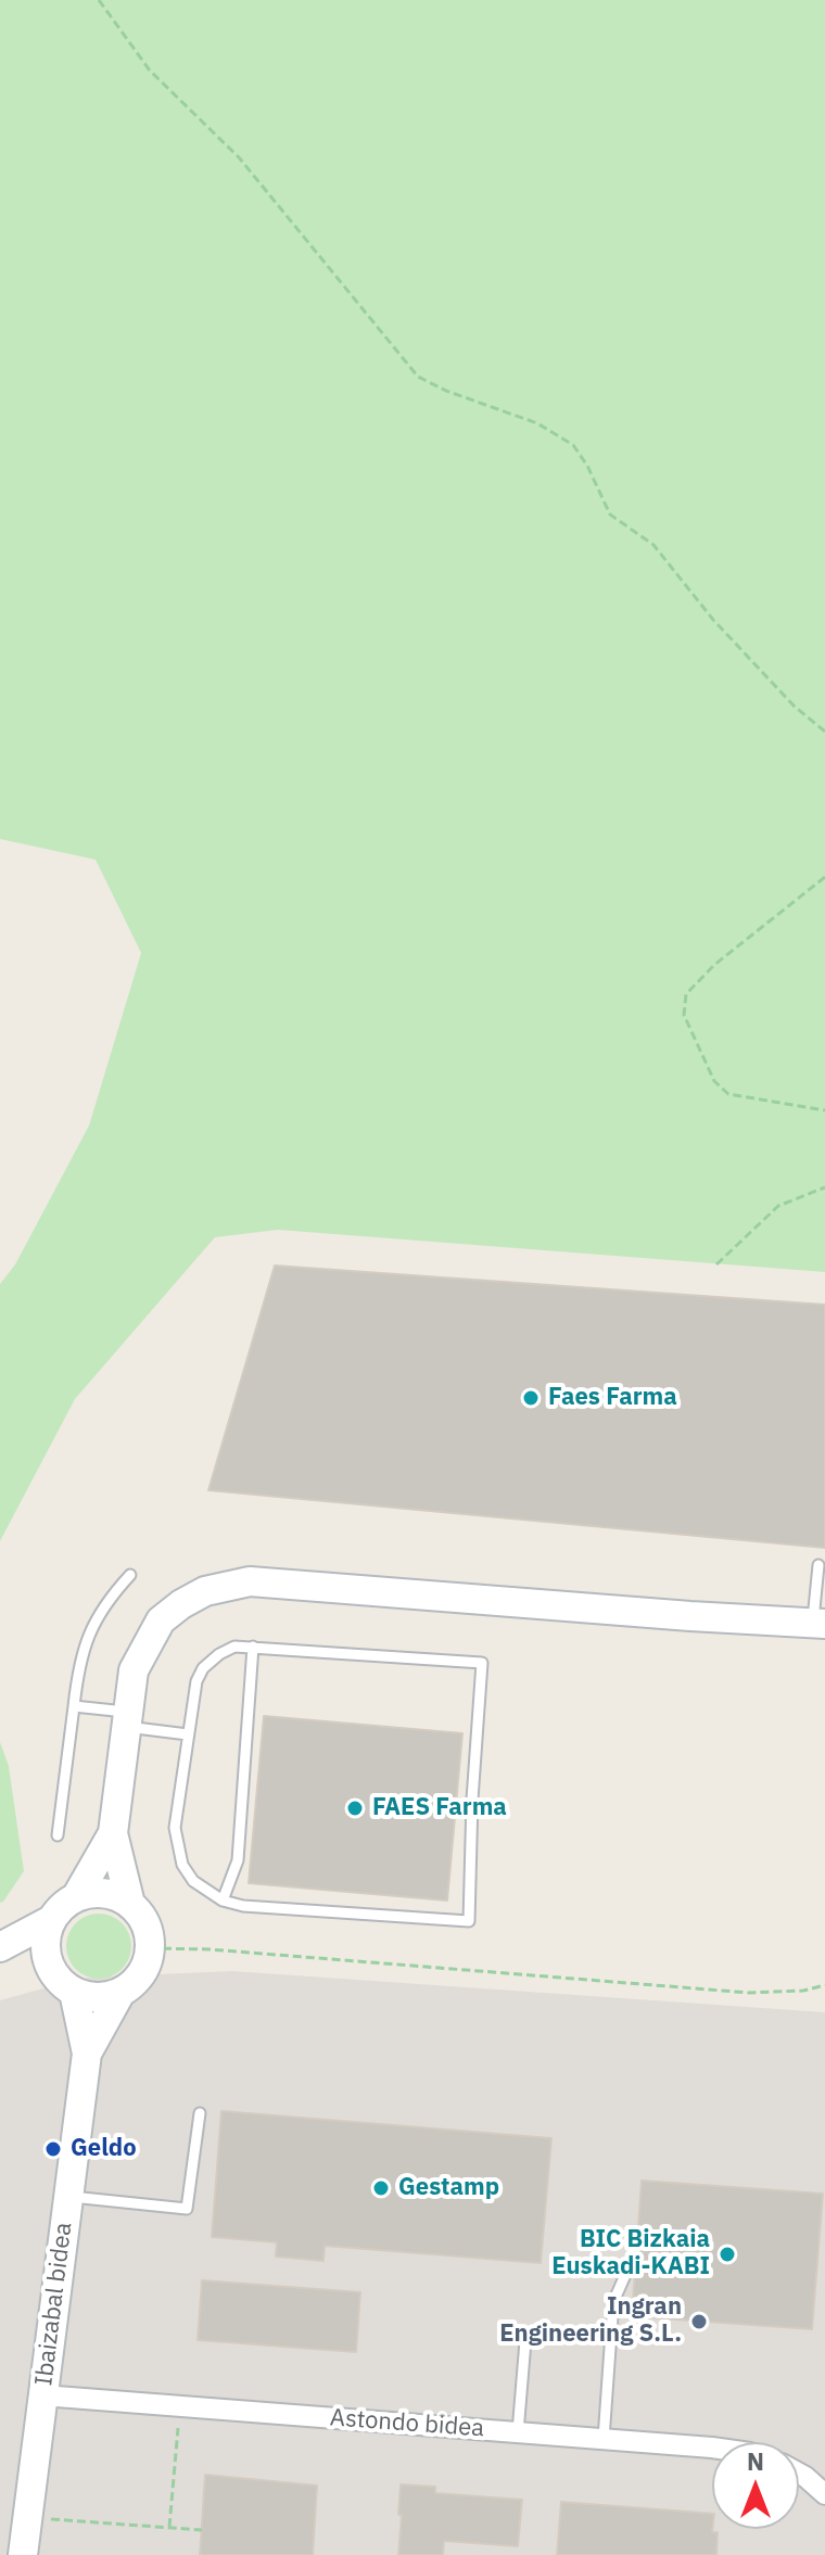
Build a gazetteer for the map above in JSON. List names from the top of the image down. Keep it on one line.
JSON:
{"streets":{"street":["Ibaizabal bidea","Astondo bidea"]},"crossings":[["Ibaizabal bidea","Astondo bidea"]],"places":["Faes Farma","FAES Farma","Geldo","Gestamp","BIC Bizkaia Euskadi-KABI","Ingran Engineering S.L."],"north":"top"}
